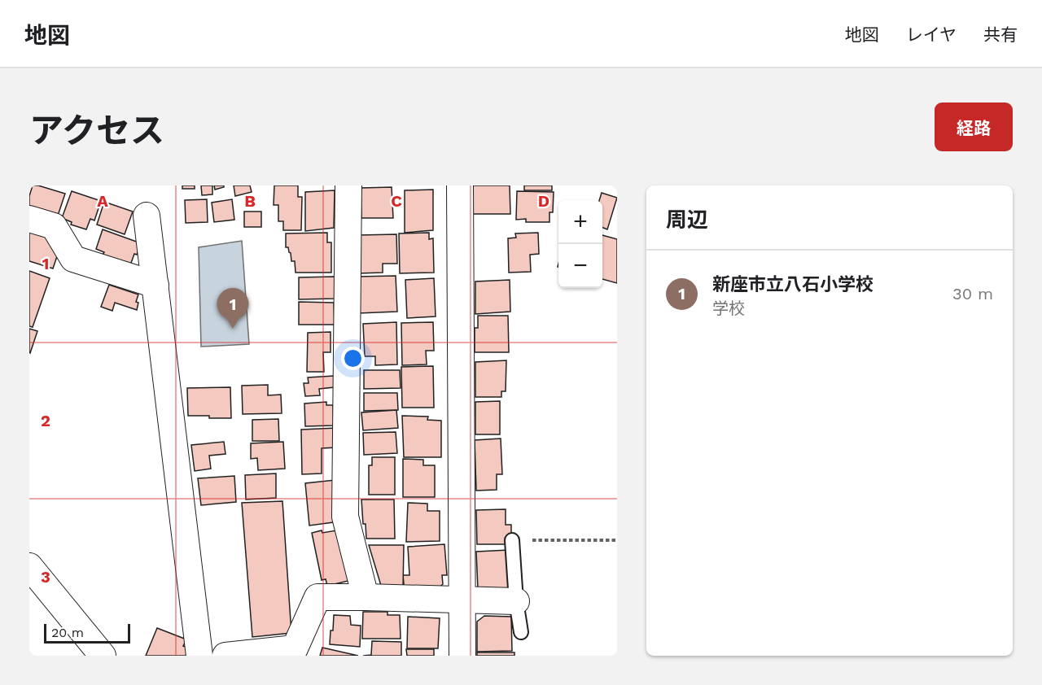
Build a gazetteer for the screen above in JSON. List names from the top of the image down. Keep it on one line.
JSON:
{"scale_bar":"20 m","page":{"header":"地図","nav":["地図","レイヤ","共有"],"title":"アクセス","buttons":"経路","heading":"周辺","map_buttons":["+","−"],"list":[{"mark":"1","name":"新座市立八石小学校","note":"学校","value":"30 m"}],"pins":"1","scale":"20 m"},"grid":{"columns":["A","B","C","D"],"rows":["1","2","3"]}}
